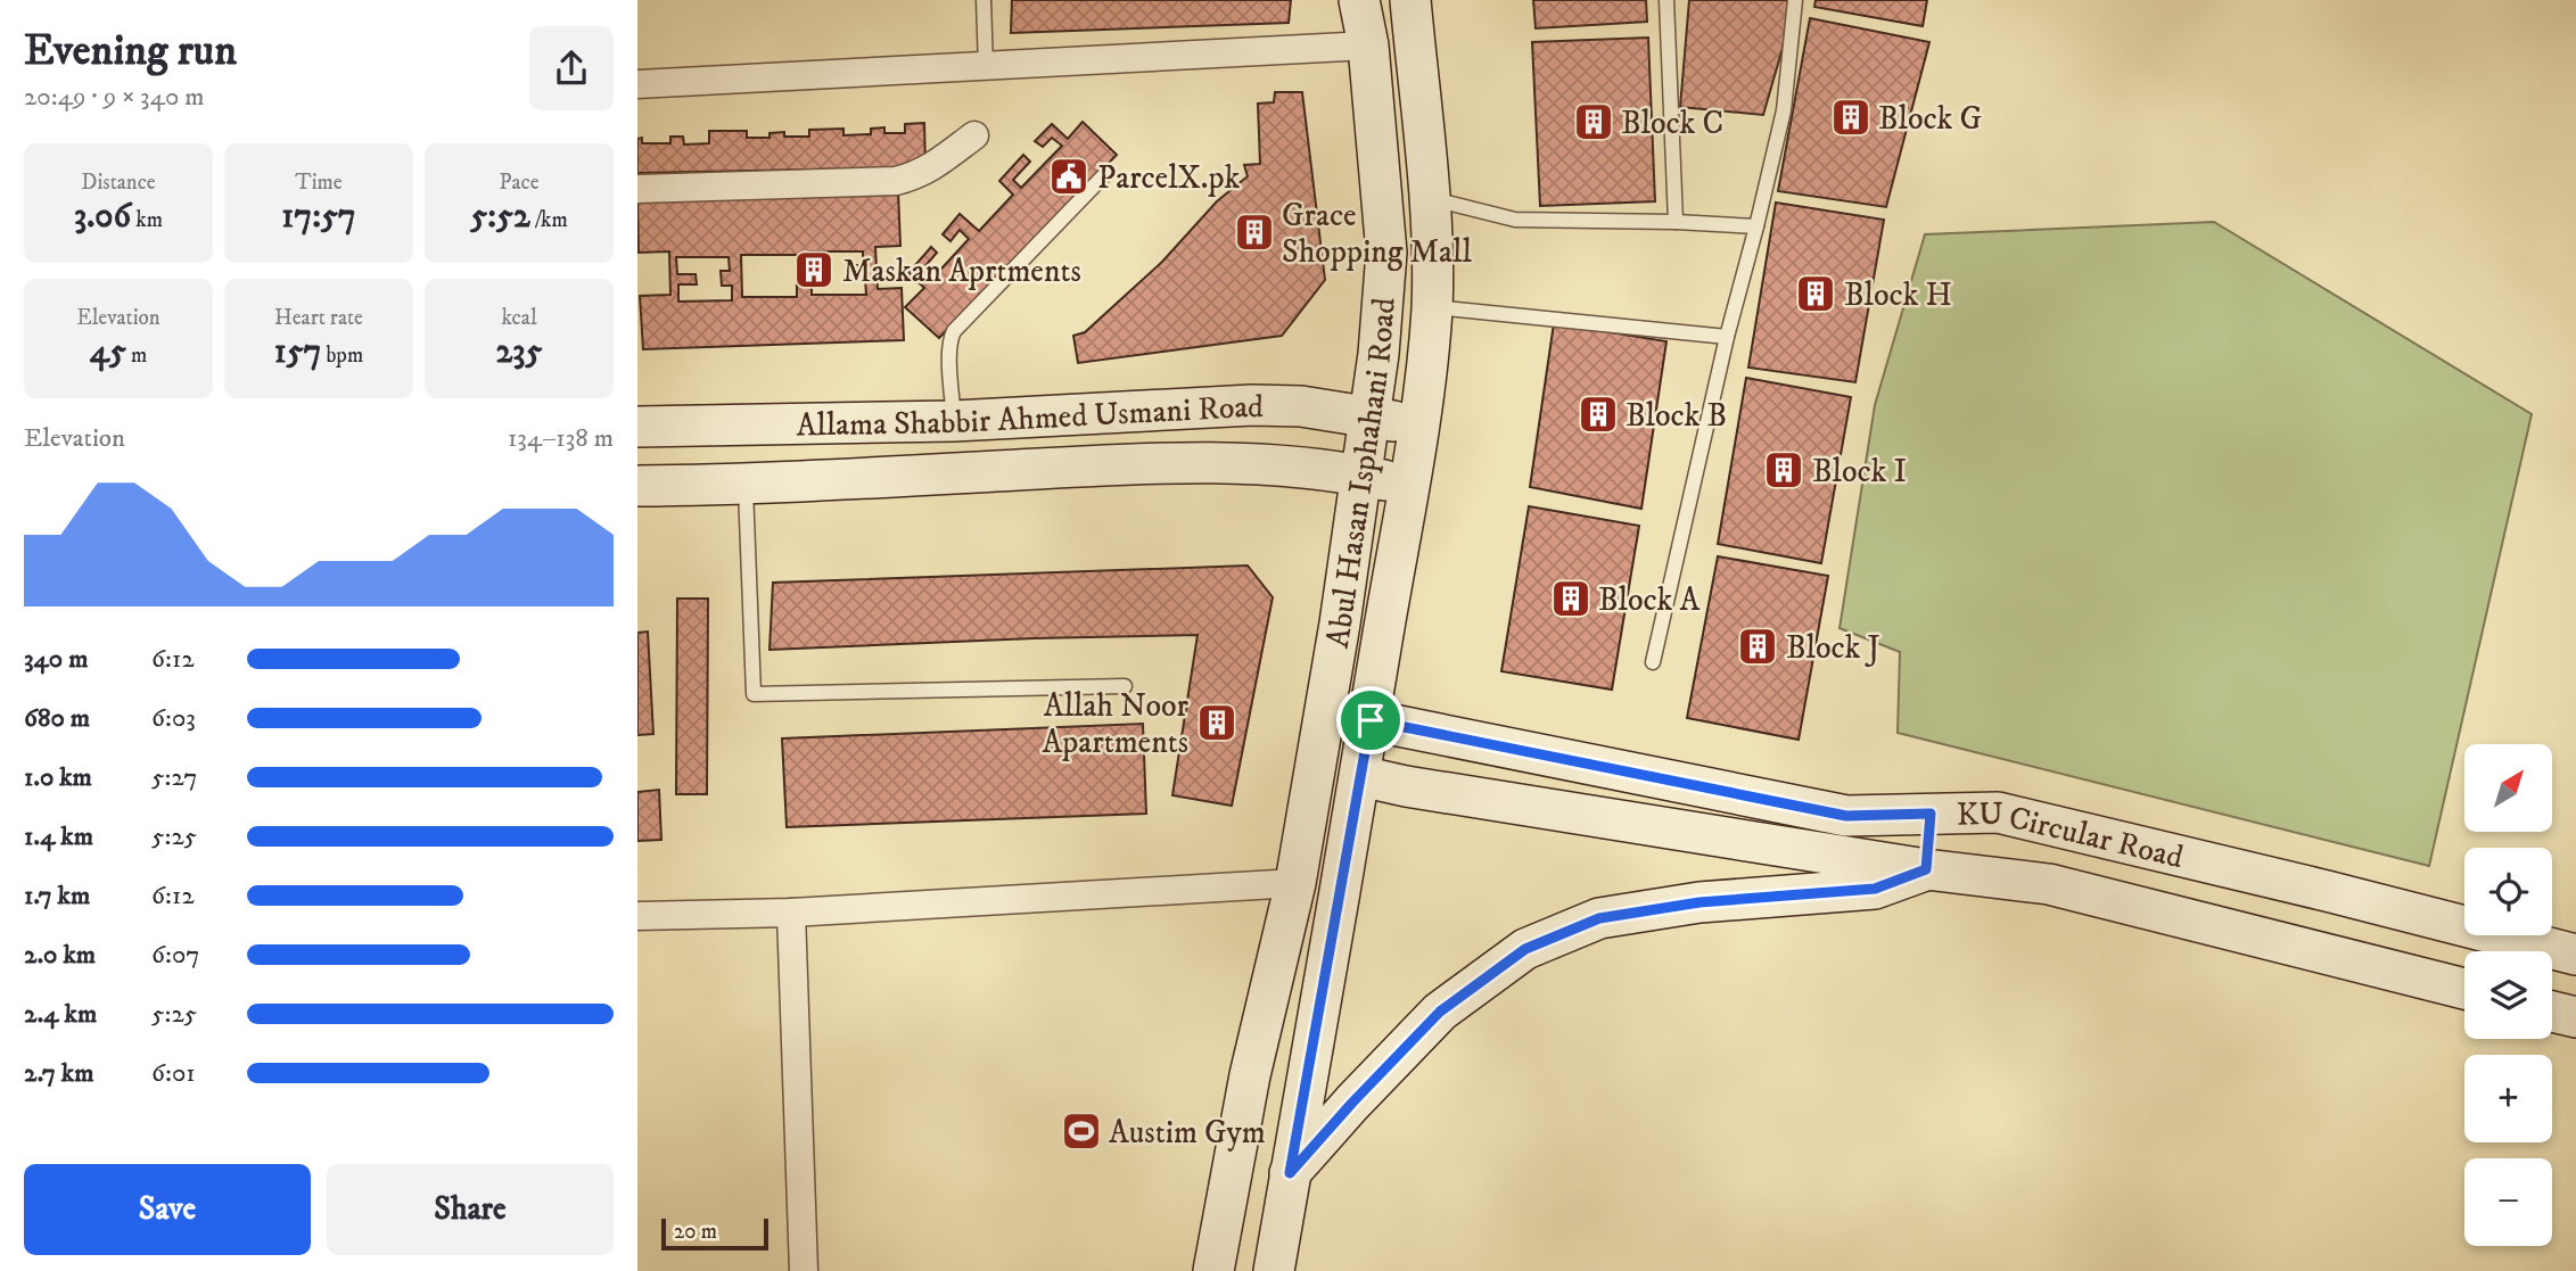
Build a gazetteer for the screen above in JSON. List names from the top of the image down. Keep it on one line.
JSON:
{"streets":{"main road":["Allama Shabbir Ahmed Usmani Road","Abul Hasan Isphahani Road","KU Circular Road"]},"crossings":[["Allama Shabbir Ahmed Usmani Road","Abul Hasan Isphahani Road"],["Abul Hasan Isphahani Road","KU Circular Road"]],"places":{"building":["Block G","Block C","Grace Shopping Mall","Maskan Aprtments","Block H","Block B","Block I","Block A","Block J","Allah Noor Apartments"],"public building":["ParcelX.pk"],"sports":["Austim Gym"]},"scale_bar":"20 m","north":"top right","page":{"heading":["Evening run","20:49 · 9 × 340 m"],"stats":[["Distance","3.06 km"],["Time","17:57"],["Pace","5:52 /km"],["Elevation","45 m"],["Heart rate","157 bpm"],["kcal","235"]],"chart":["Elevation","134–138 m"],"list":[{"name":"340 m","note":"6:12"},{"name":"680 m","note":"6:03"},{"name":"1.0 km","note":"5:27"},{"name":"1.4 km","note":"5:25"},{"name":"1.7 km","note":"6:12"},{"name":"2.0 km","note":"6:07"},{"name":"2.4 km","note":"5:25"},{"name":"2.7 km","note":"6:01"}],"map_buttons":["+","−"],"buttons":["Save","Share"],"scale":"20 m"}}
